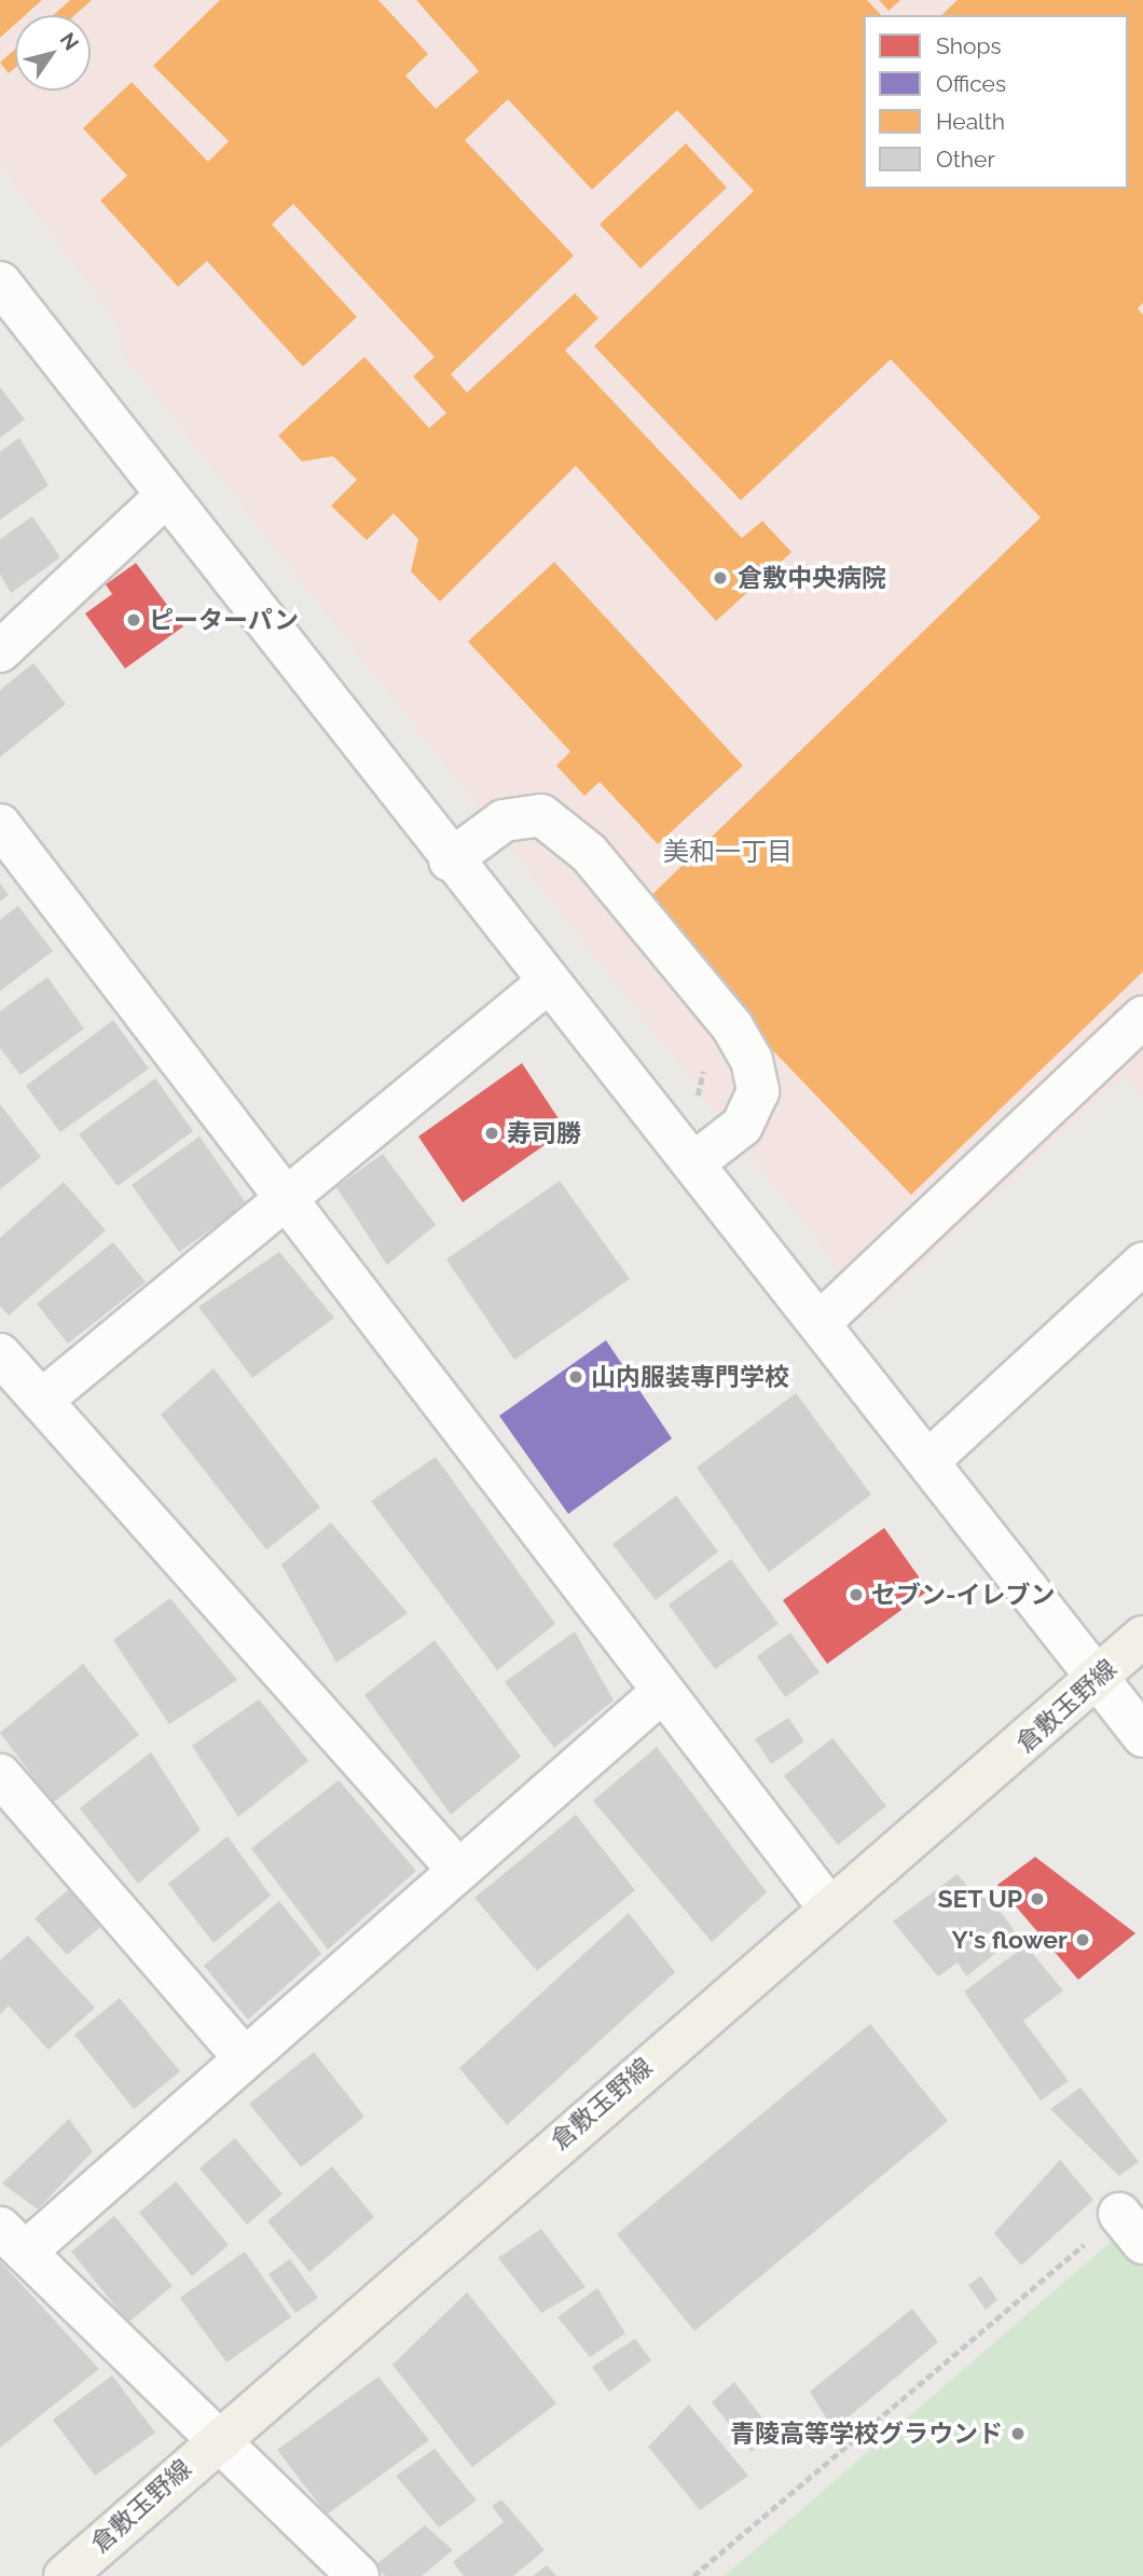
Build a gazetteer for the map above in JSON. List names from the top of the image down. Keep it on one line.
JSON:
{"streets":{"main road":["倉敷玉野線"]},"districts":["美和一丁目"],"places":["倉敷中央病院","ピーターパン","寿司勝","山内服装専門学校","セブン-イレブン","SET UP","Y's flower","青陵高等学校グラウンド"],"legend":["Shops","Offices","Health","Other"],"north":"top right"}
